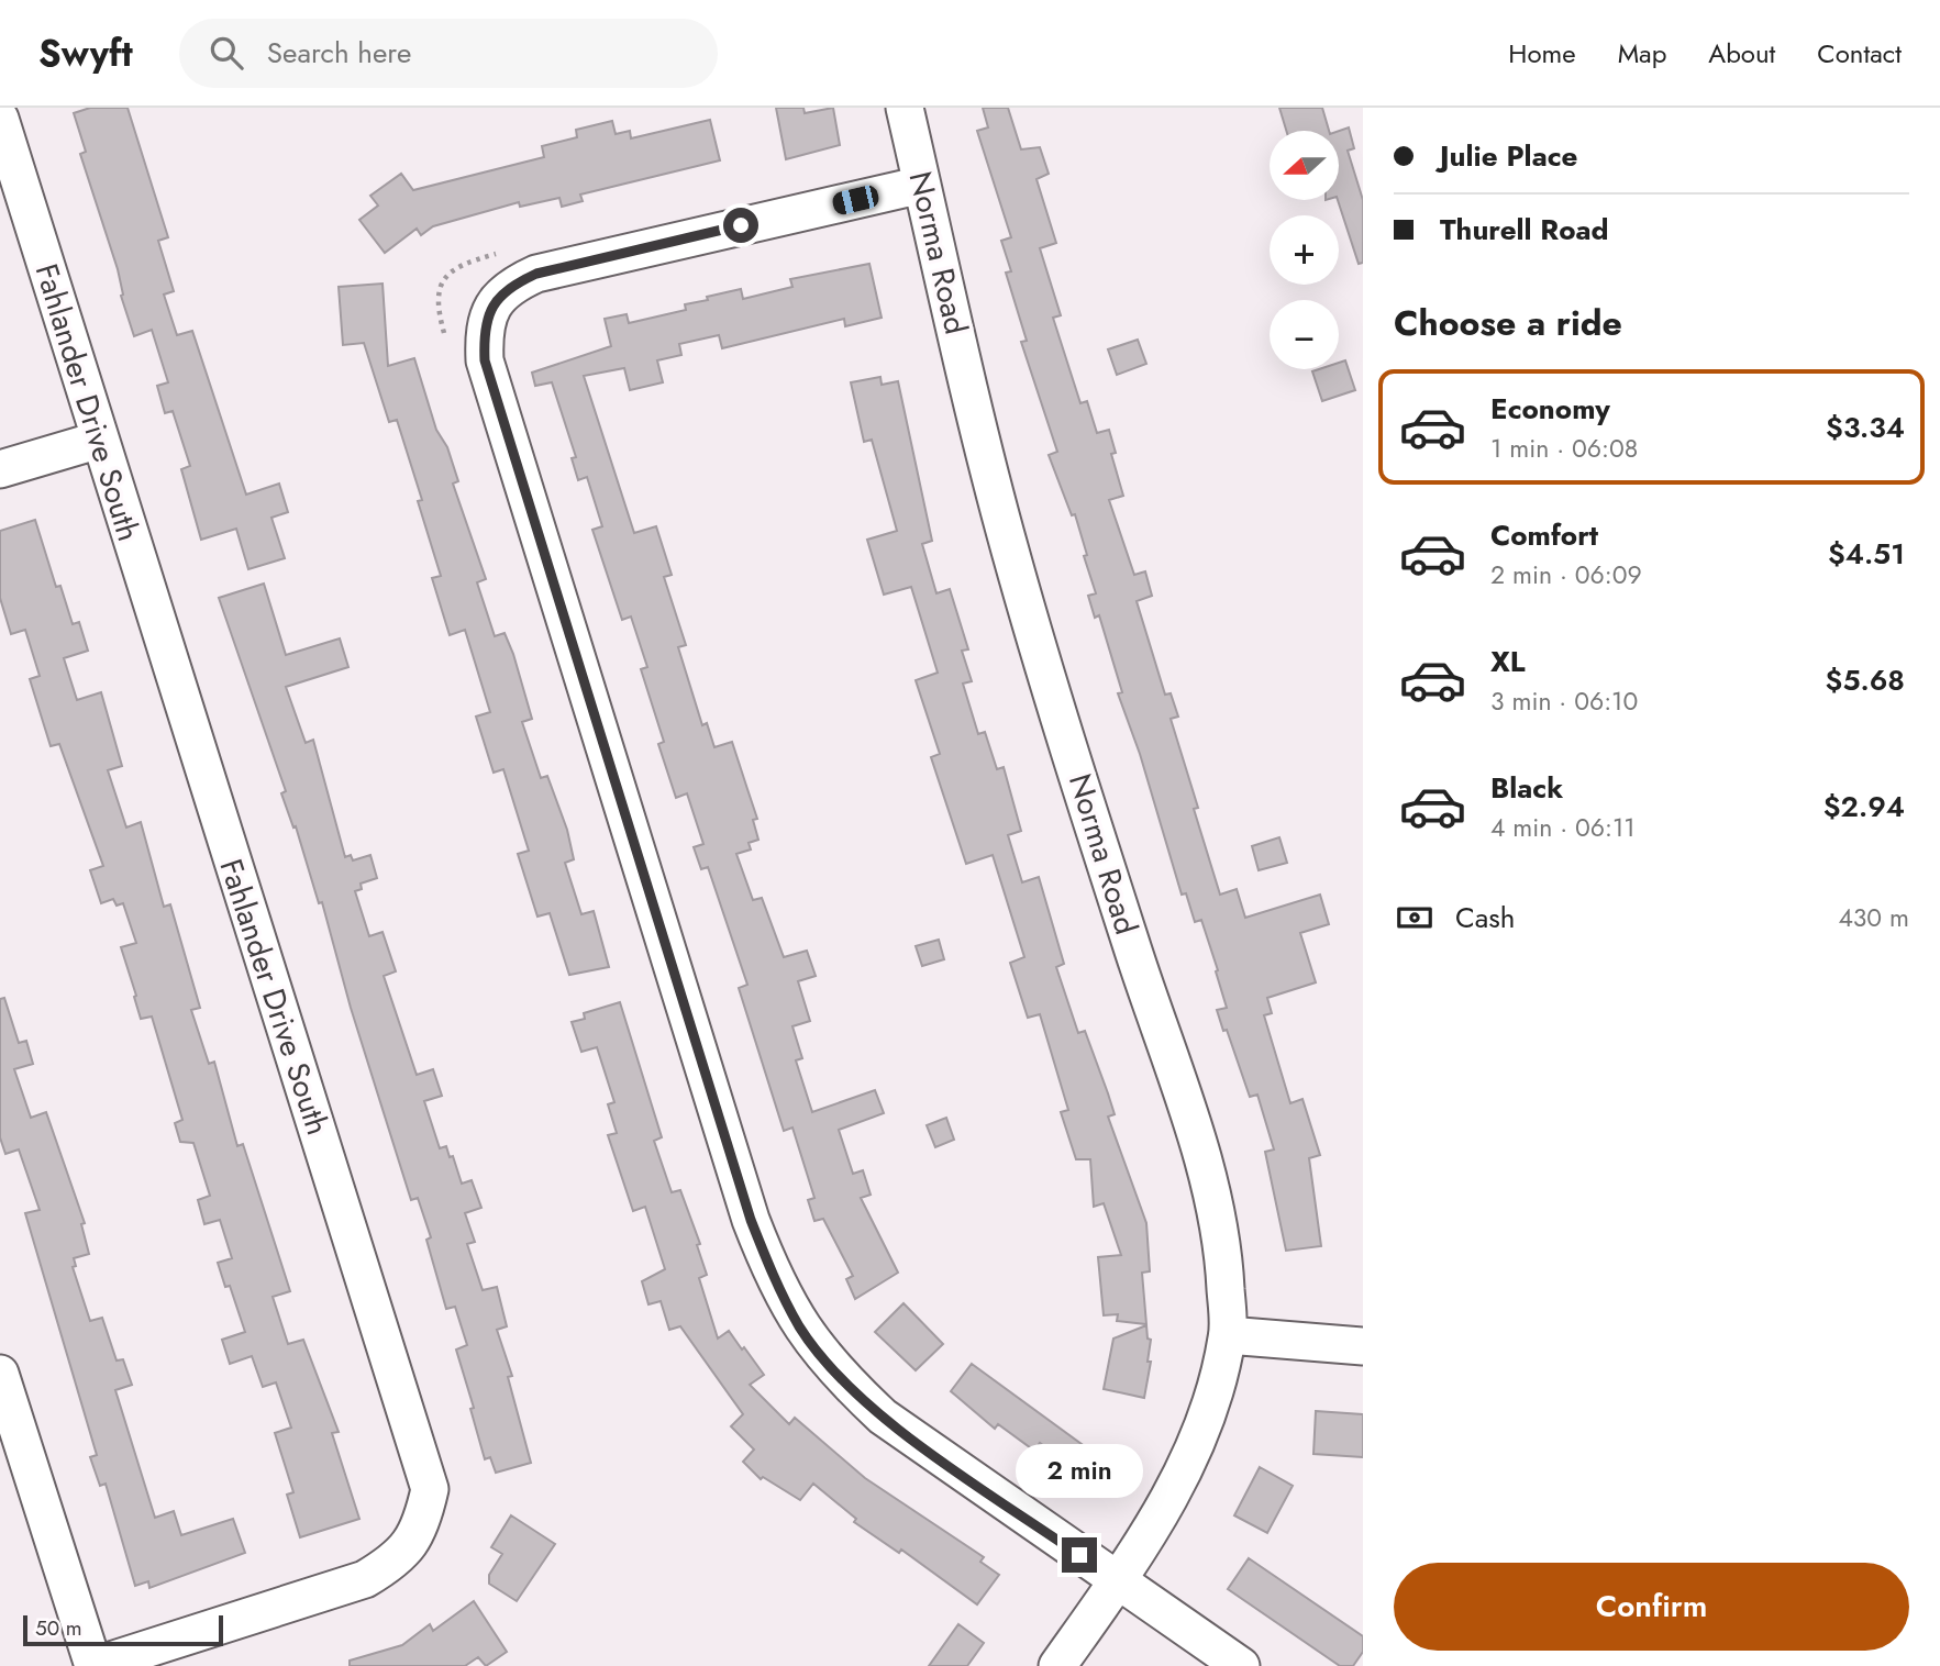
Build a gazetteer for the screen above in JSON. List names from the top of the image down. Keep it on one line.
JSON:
{"streets":{"street":["Norma Road","Fahlander Drive South"]},"scale_bar":"50 m","north":"left","page":{"header":"Swyft","search":"Search here","nav":["Home","Map","About","Contact"],"banner":["Julie Place","Thurell Road"],"map_buttons":["+","−"],"heading":"Choose a ride","list":[{"name":"Economy","note":"1 min · 06:08","value":"$3.34"},{"name":"Comfort","note":"2 min · 06:09","value":"$4.51"},{"name":"XL","note":"3 min · 06:10","value":"$5.68"},{"name":"Black","note":"4 min · 06:11","value":"$2.94"}],"pay":["Cash","430 m"],"bubble":"2 min","buttons":"Confirm","scale":"50 m"}}
